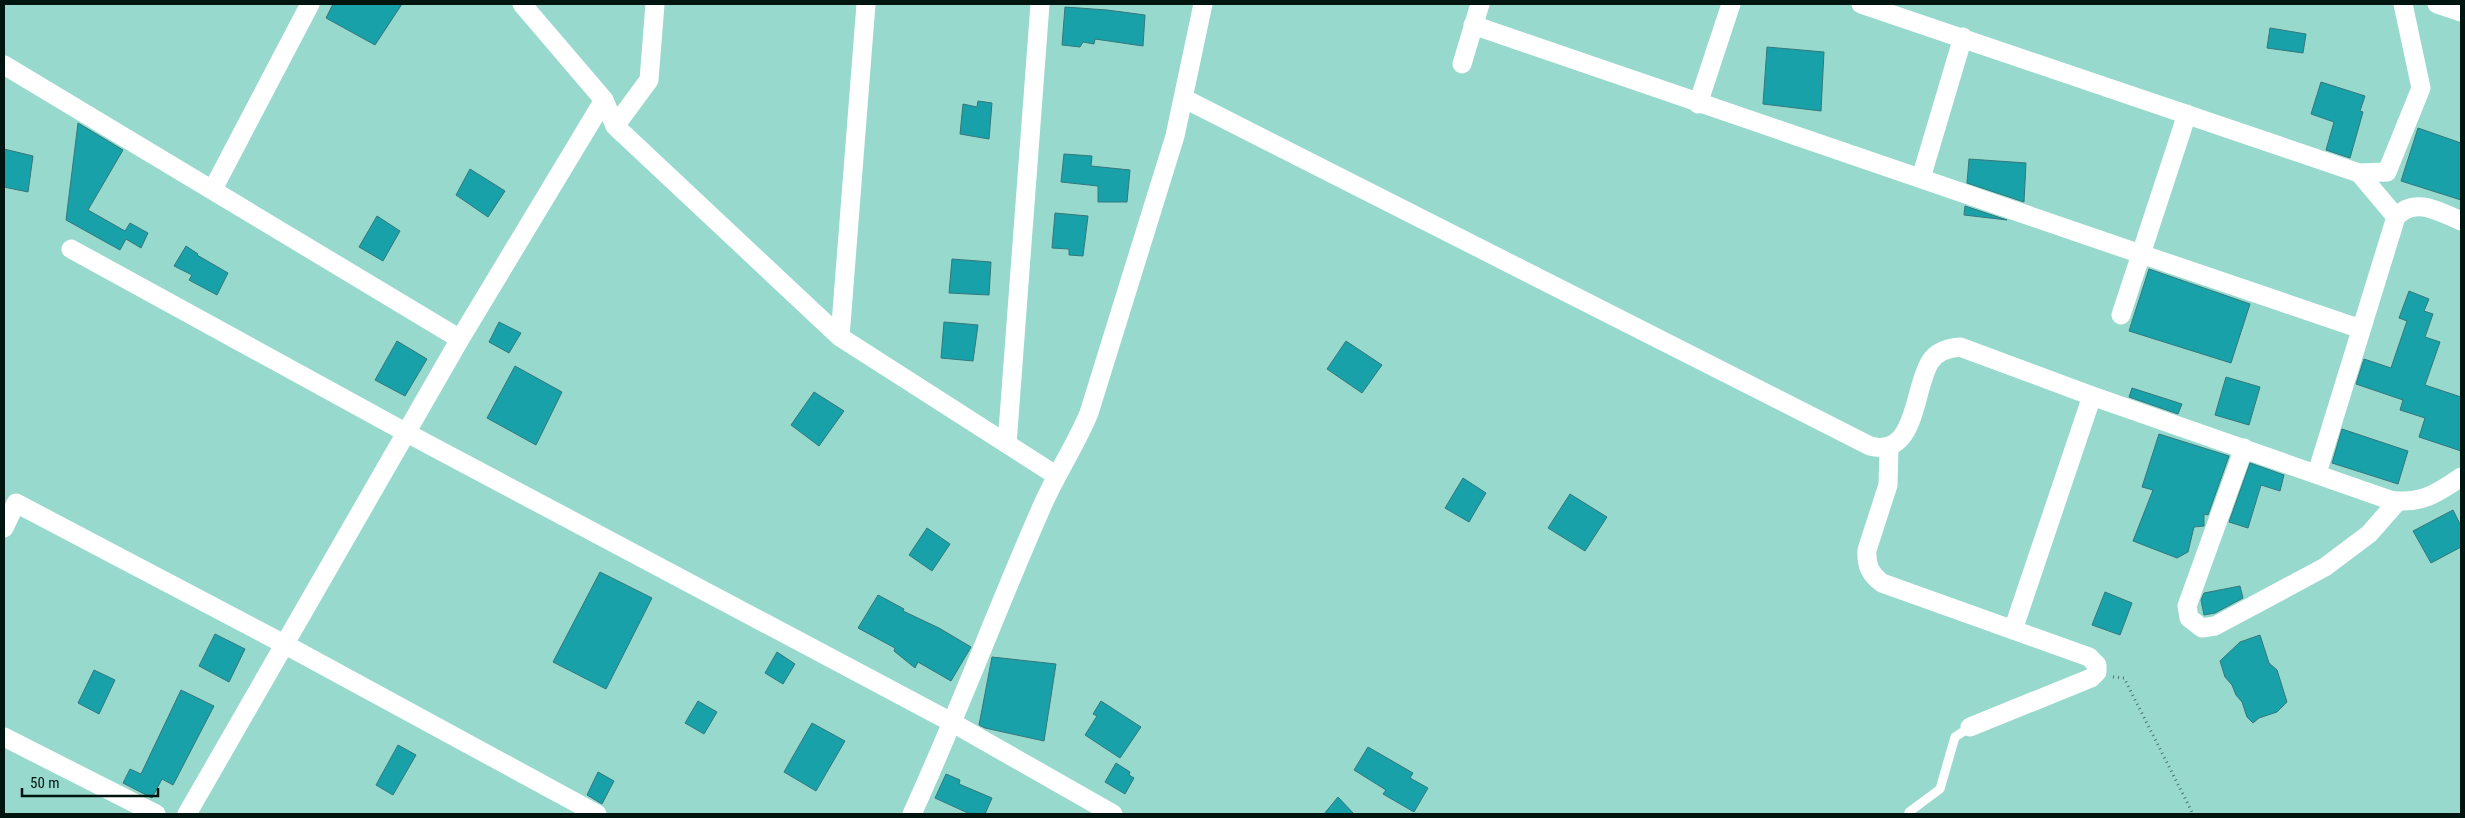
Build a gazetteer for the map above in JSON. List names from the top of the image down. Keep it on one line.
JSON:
{"scale_bar":"50 m"}
